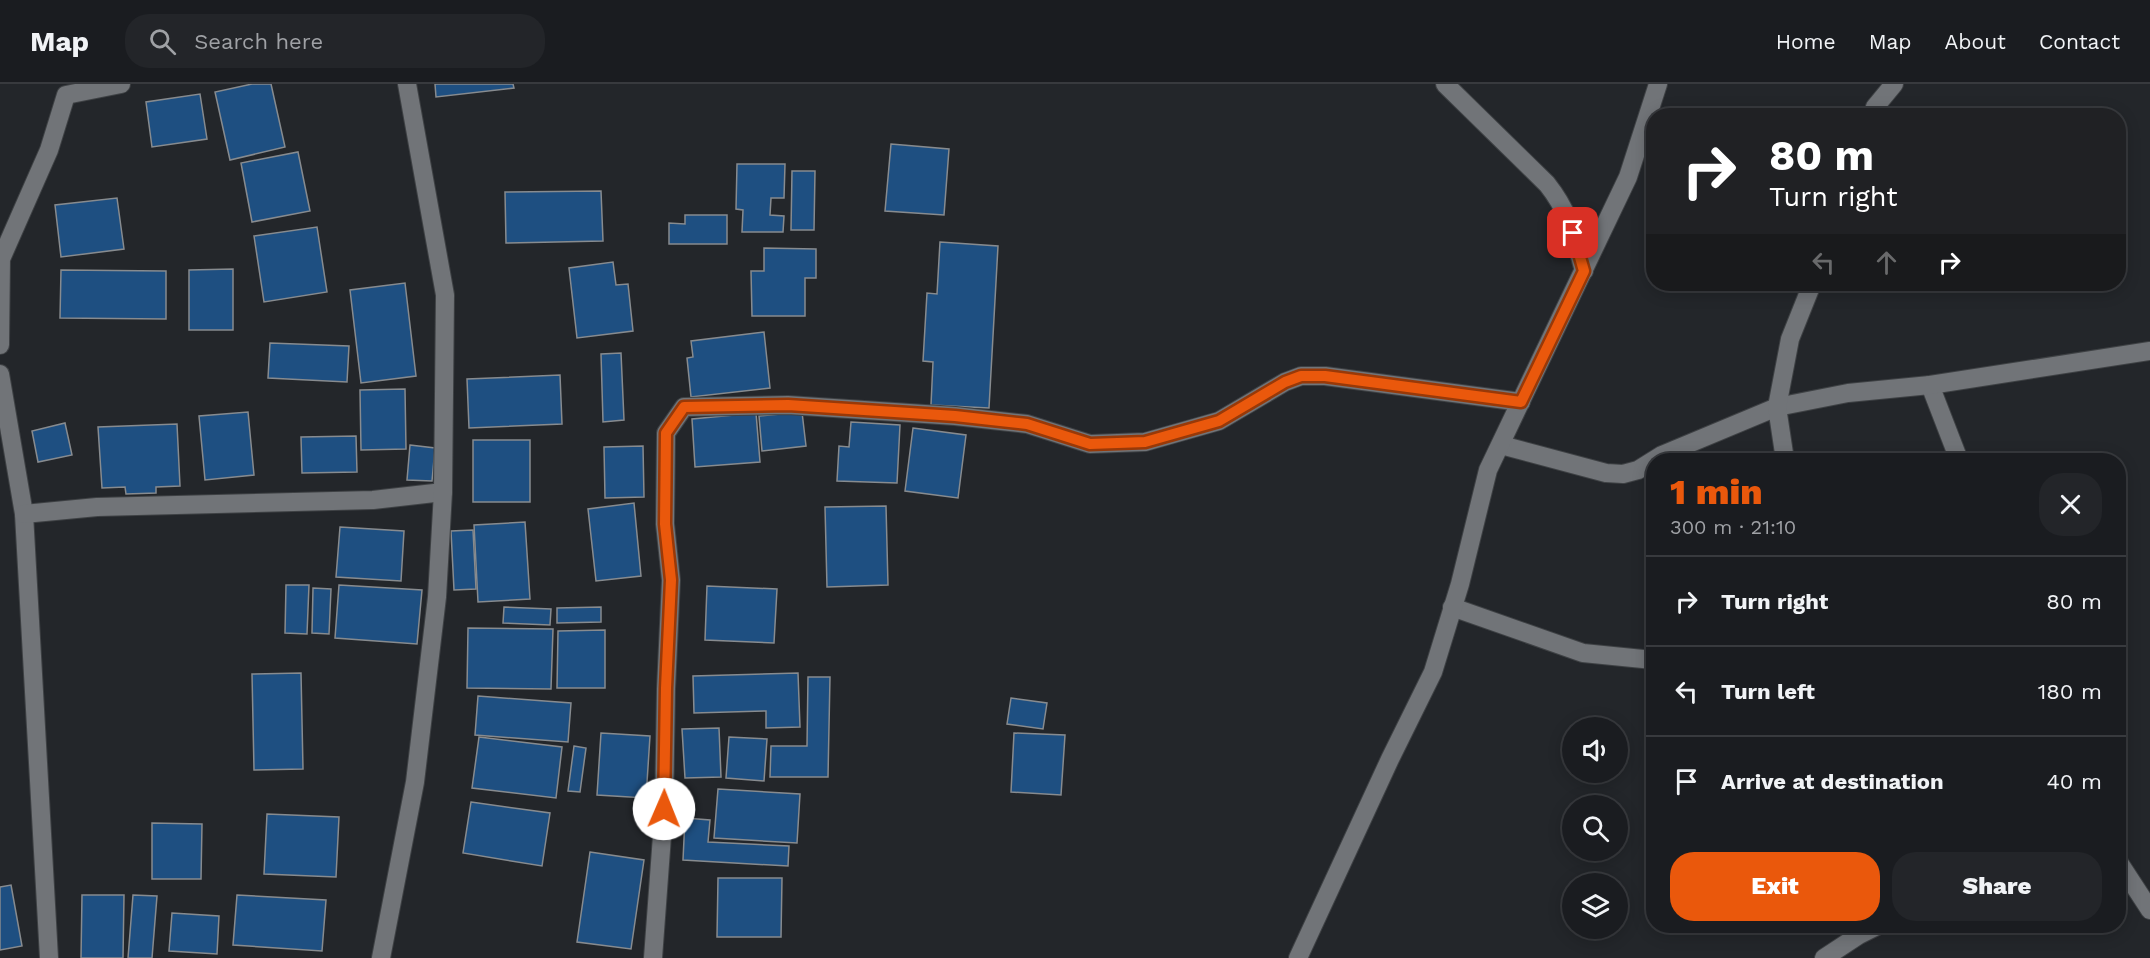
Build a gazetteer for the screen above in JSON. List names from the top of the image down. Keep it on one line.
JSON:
{"page":{"header":"Map","search":"Search here","nav":["Home","Map","About","Contact"],"turn":["80 m","Turn right"],"heading":["1 min","300 m · 21:10"],"list":[{"name":"Turn right","value":"80 m"},{"name":"Turn left","value":"180 m"},{"name":"Arrive at destination","value":"40 m"}],"buttons":["Exit","Share"]}}
